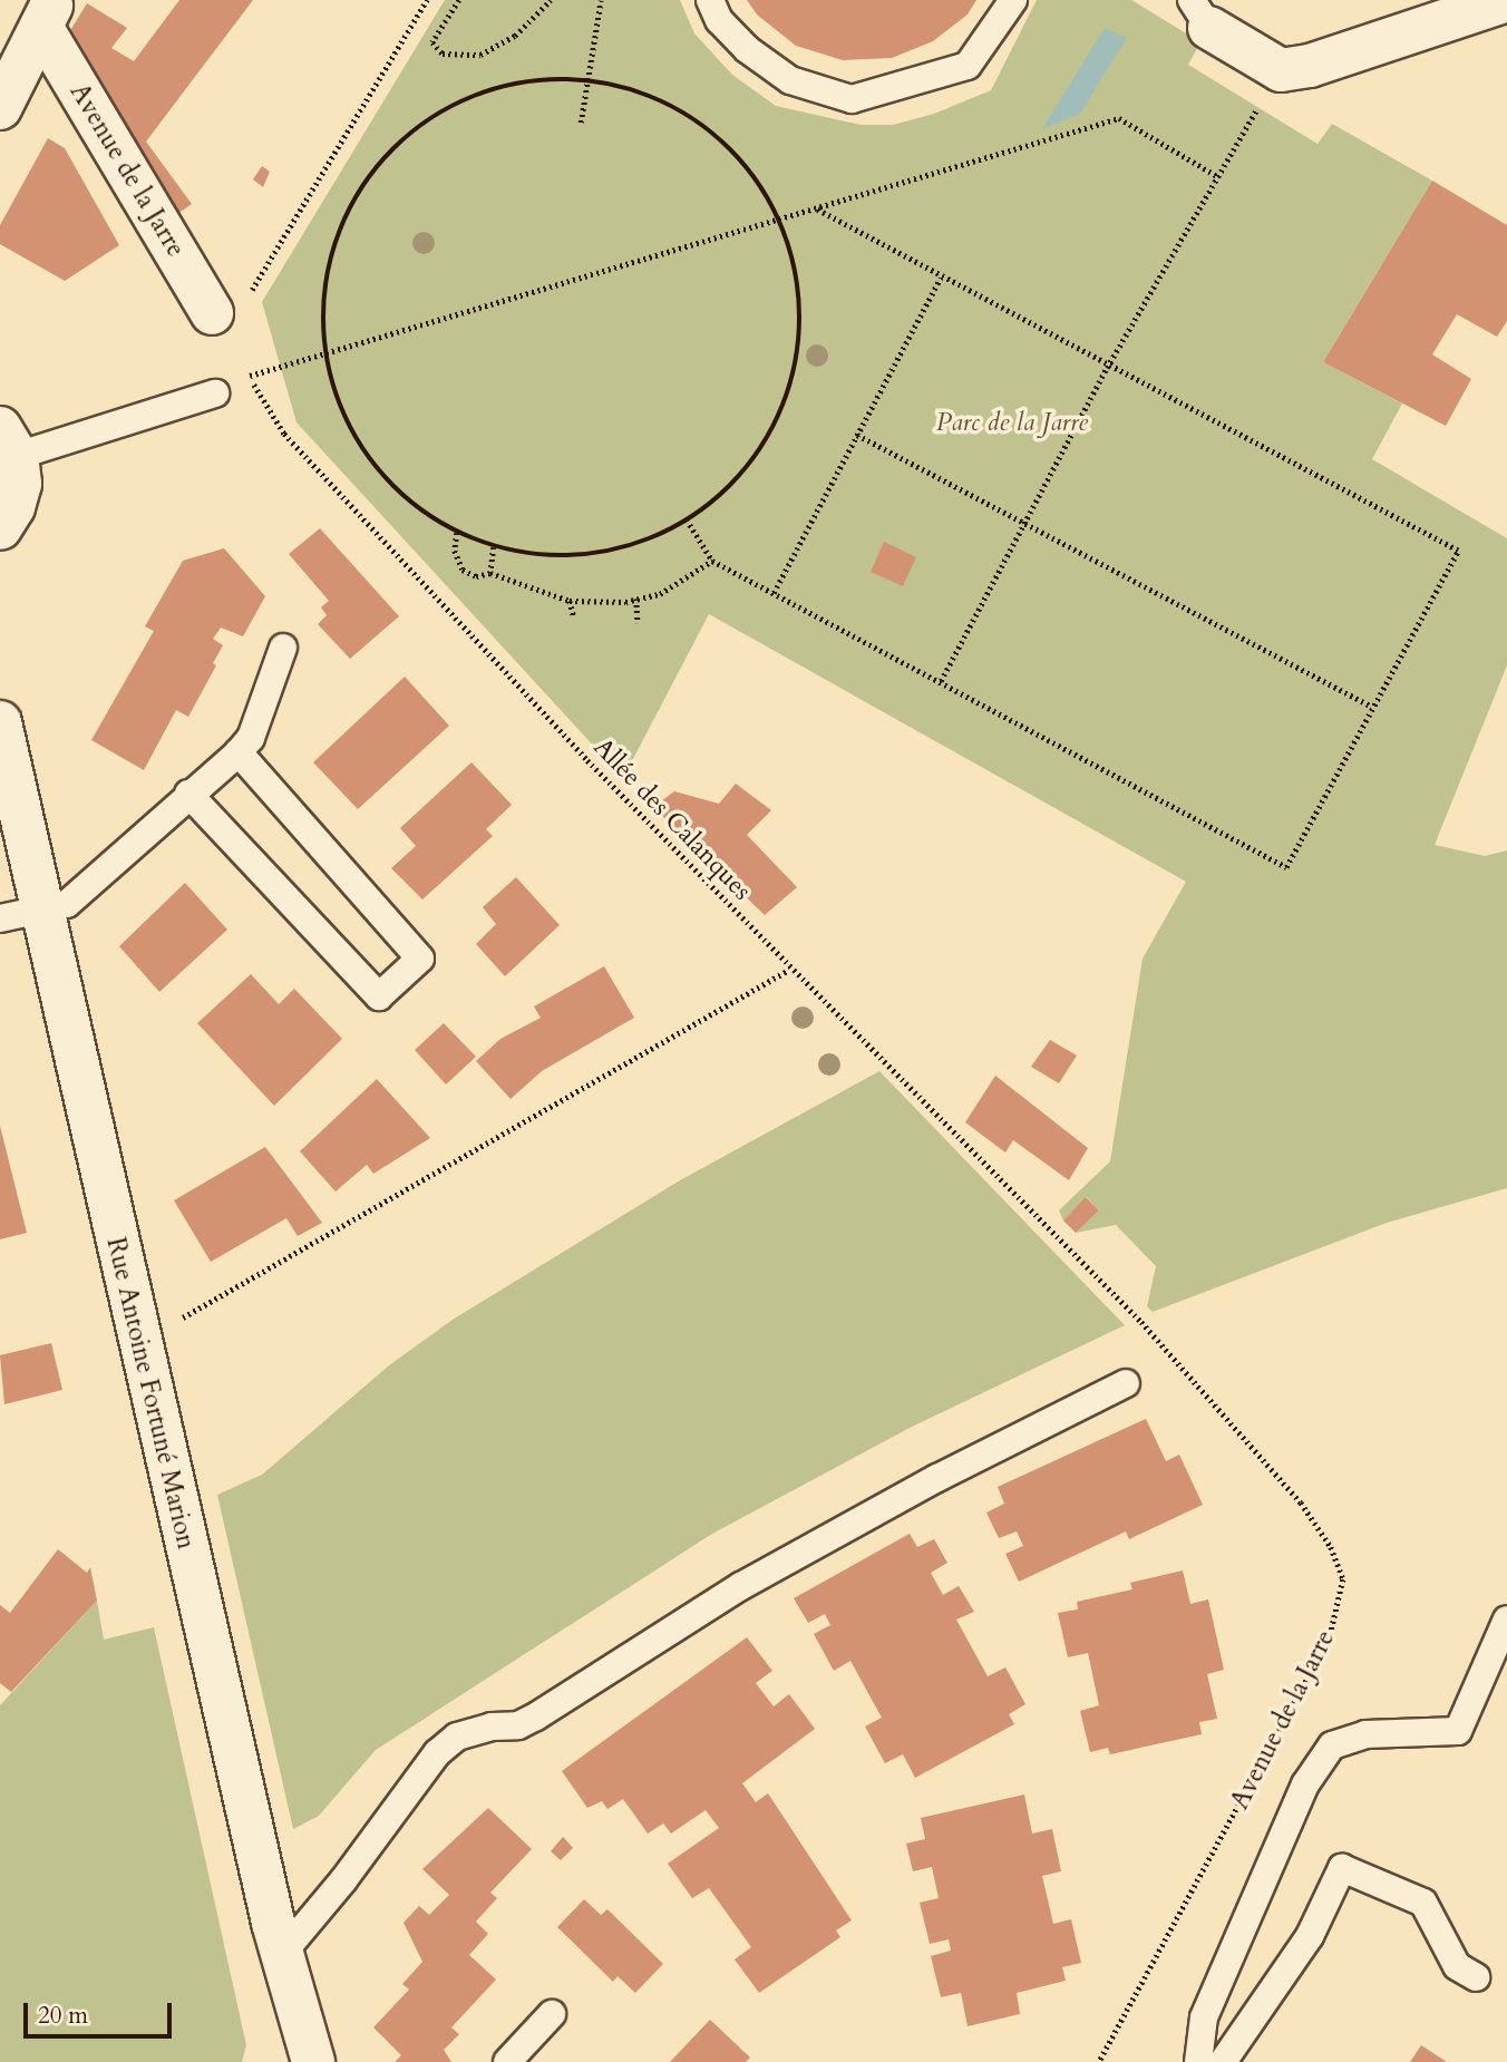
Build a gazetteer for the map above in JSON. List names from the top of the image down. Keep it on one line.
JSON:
{"streets":{"street":["Avenue de la Jarre","Rue Antoine Fortuné Marion"],"path":["Allée des Calanques"]},"crossings":[["Avenue de la Jarre","Allée des Calanques"]],"parks":["Parc de la Jarre"],"scale_bar":"20 m"}
